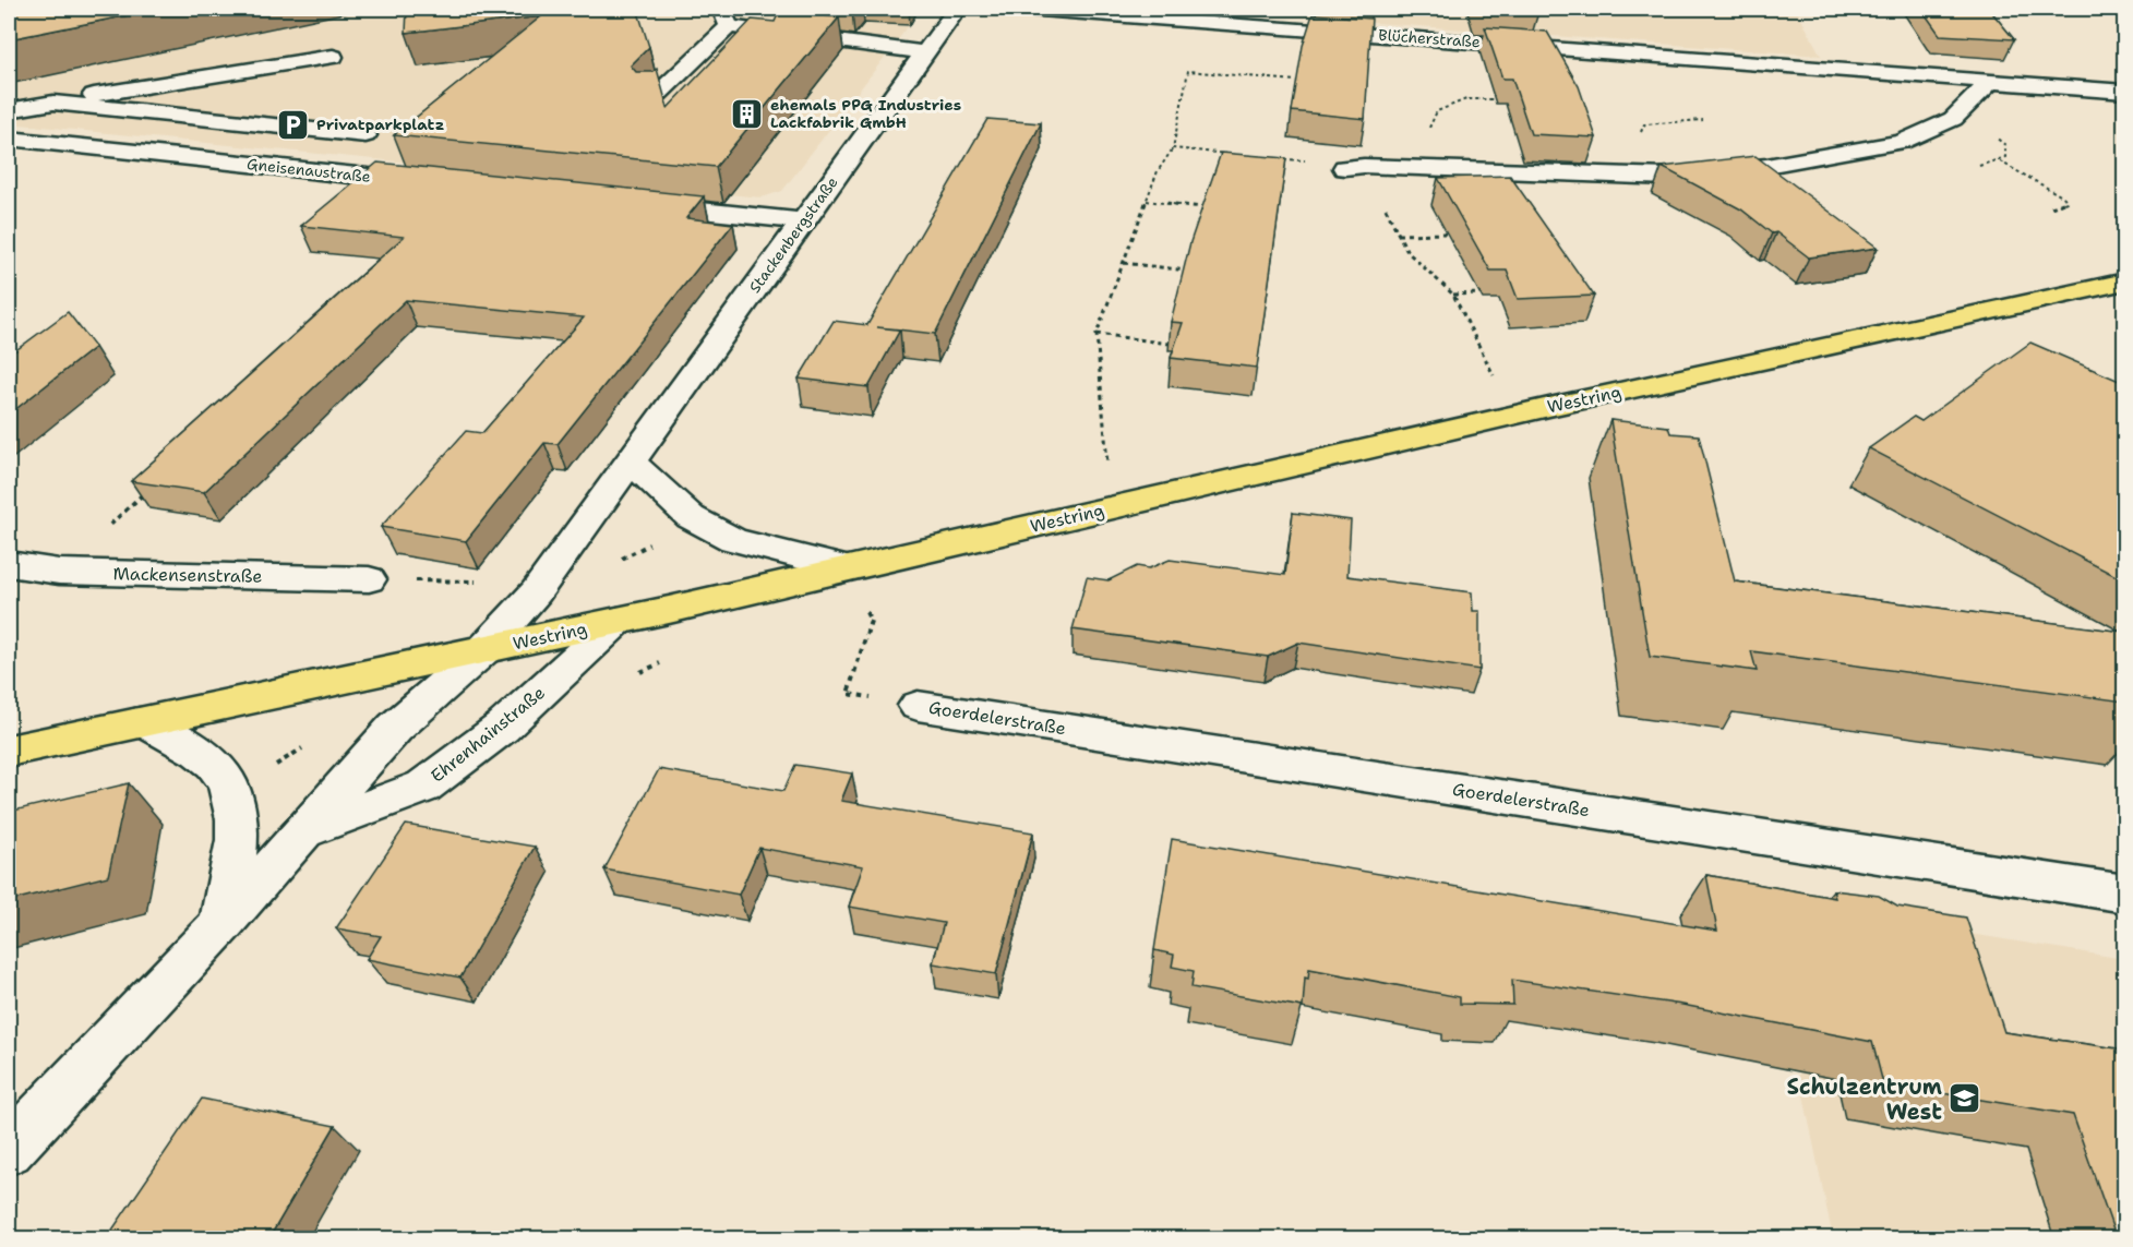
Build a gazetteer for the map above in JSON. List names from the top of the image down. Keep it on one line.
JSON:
{"streets":{"main road":["Westring"],"street":["Blücherstraße","Gneisenaustraße","Stackenbergstraße","Mackensenstraße","Goerdelerstraße","Ehrenhainstraße"]},"crossings":[["Stackenbergstraße","Westring"],["Stackenbergstraße","Ehrenhainstraße"],["Westring","Ehrenhainstraße"]],"places":{"building":["ehemals PPG Industries Lackfabrik GmbH"],"parking":["Privatparkplatz"],"school or university":["Schulzentrum West"]}}
